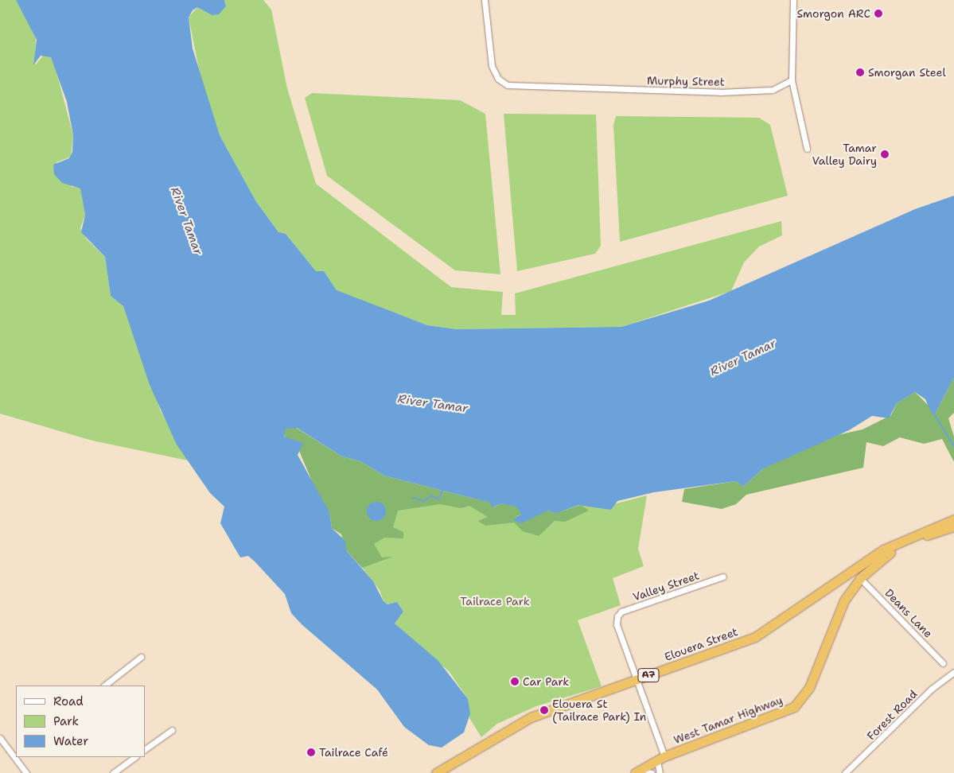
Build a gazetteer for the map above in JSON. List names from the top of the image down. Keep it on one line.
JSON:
{"streets":{"highway":["Elouera Street","A7","West Tamar Highway"],"street":["Murphy Street","Valley Street","Deans Lane","Forest Road"]},"crossings":[["Valley Street","Elouera Street"],["Deans Lane","West Tamar Highway"]],"water":["River Tamar"],"parks":["Tailrace Park"],"places":["Smorgon ARC","Smorgan Steel","Tamar Valley Dairy","Car Park","Elouera St (Tailrace Park) In","Tailrace Café"],"legend":["Road","Park","Water"]}
